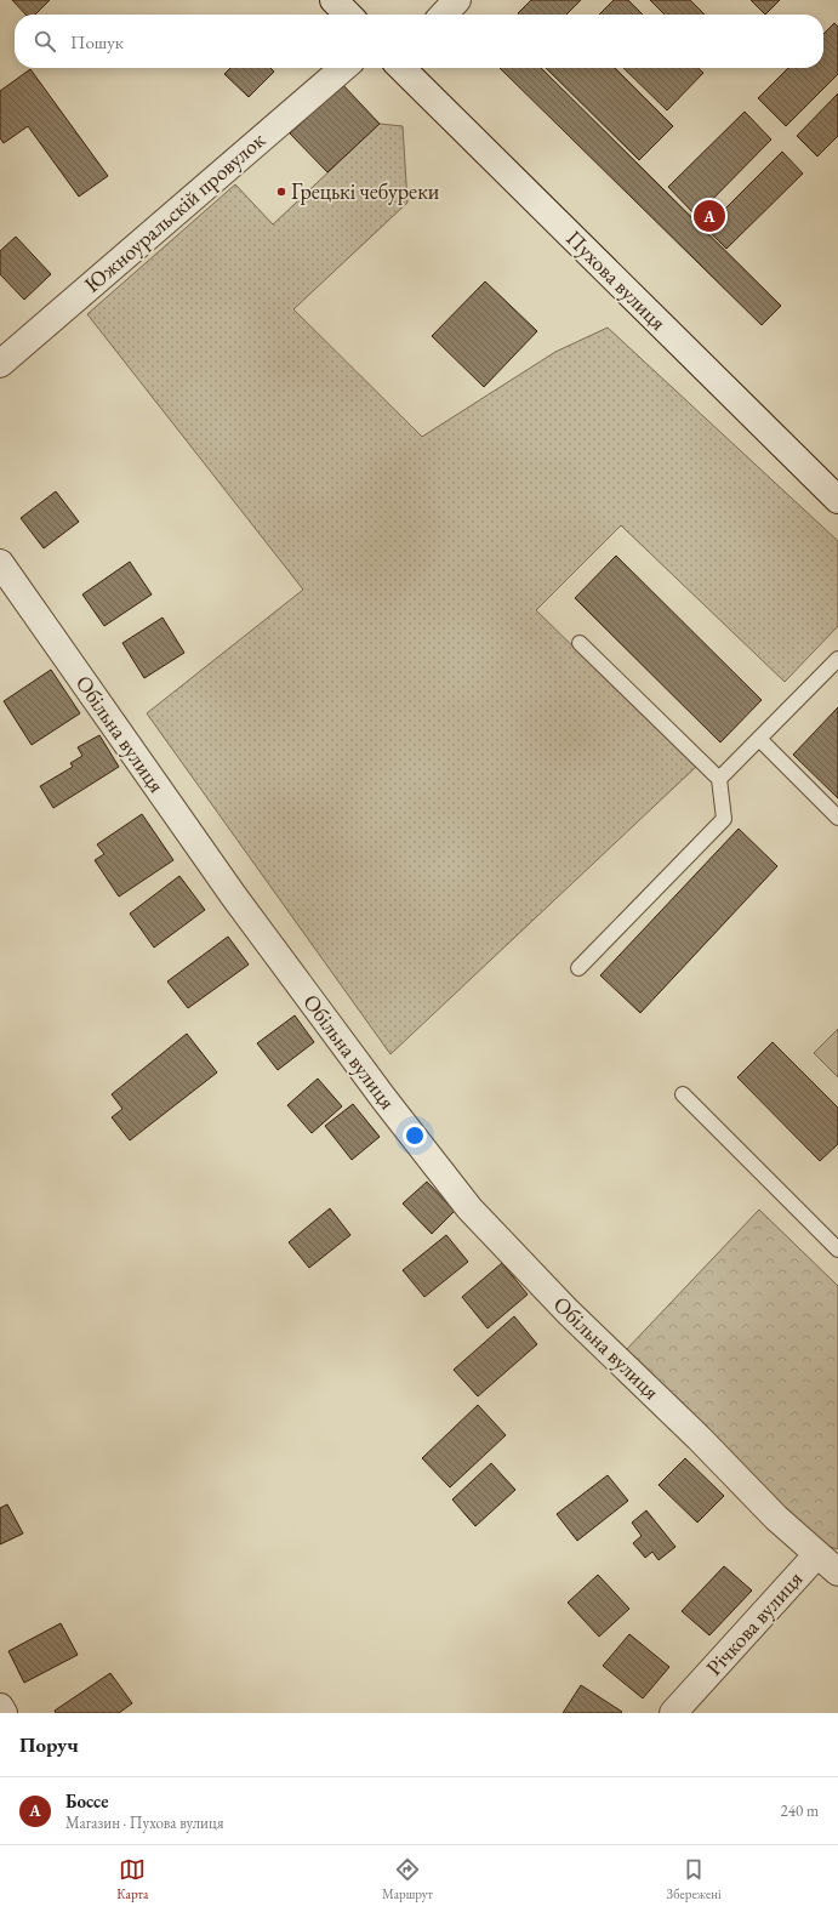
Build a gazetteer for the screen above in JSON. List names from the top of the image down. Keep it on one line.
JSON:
{"streets":{"street":["Южноуральскій провулок","Пухова вулиця","Обільна вулиця","Річкова вулиця"]},"crossings":[["Обільна вулиця","Річкова вулиця"]],"places":["Грецькі чебуреки"],"page":{"search":"Пошук","pins":"A","heading":"Поруч","list":[{"mark":"A","name":"Боссе","note":"Магазин · Пухова вулиця","value":"240 m"}],"nav":["Карта","Маршрут","Збережені"]}}
